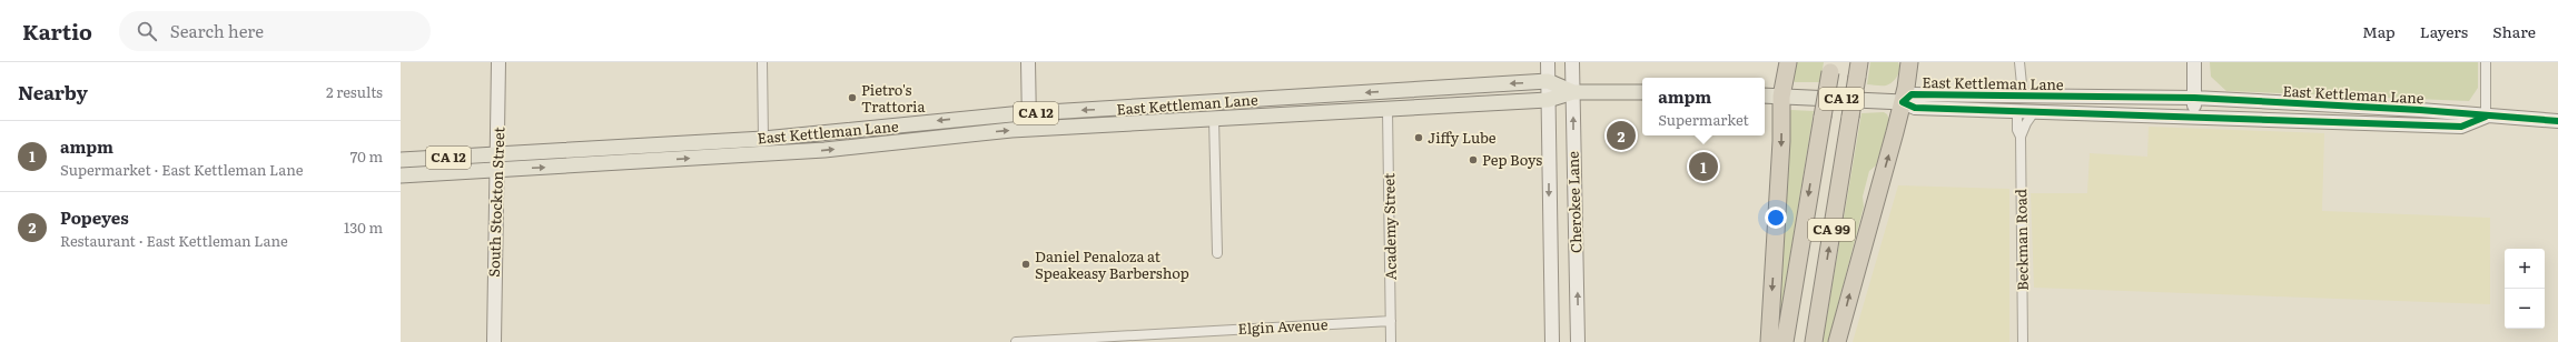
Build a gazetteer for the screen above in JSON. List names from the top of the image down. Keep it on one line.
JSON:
{"streets":{"highway":["CA 99"],"main road":["East Kettleman Lane","CA 12"],"street":["South Stockton Street","Cherokee Lane","Academy Street","Beckman Road","Elgin Avenue"]},"crossings":[["East Kettleman Lane","South Stockton Street"],["East Kettleman Lane","Cherokee Lane"],["East Kettleman Lane","Academy Street"],["East Kettleman Lane","Beckman Road"],["Academy Street","Elgin Avenue"]],"places":["Pietro's Trattoria","Jiffy Lube","Pep Boys","Daniel Penaloza at Speakeasy Barbershop"],"page":{"header":"Kartio","search":"Search here","nav":["Map","Layers","Share"],"heading":["Nearby","2 results"],"popup":["ampm","Supermarket"],"pins":["2","1"],"list":[{"mark":"1","name":"ampm","note":"Supermarket · East Kettleman Lane","value":"70 m"},{"mark":"2","name":"Popeyes","note":"Restaurant · East Kettleman Lane","value":"130 m"}],"map_buttons":["+","−"]}}
